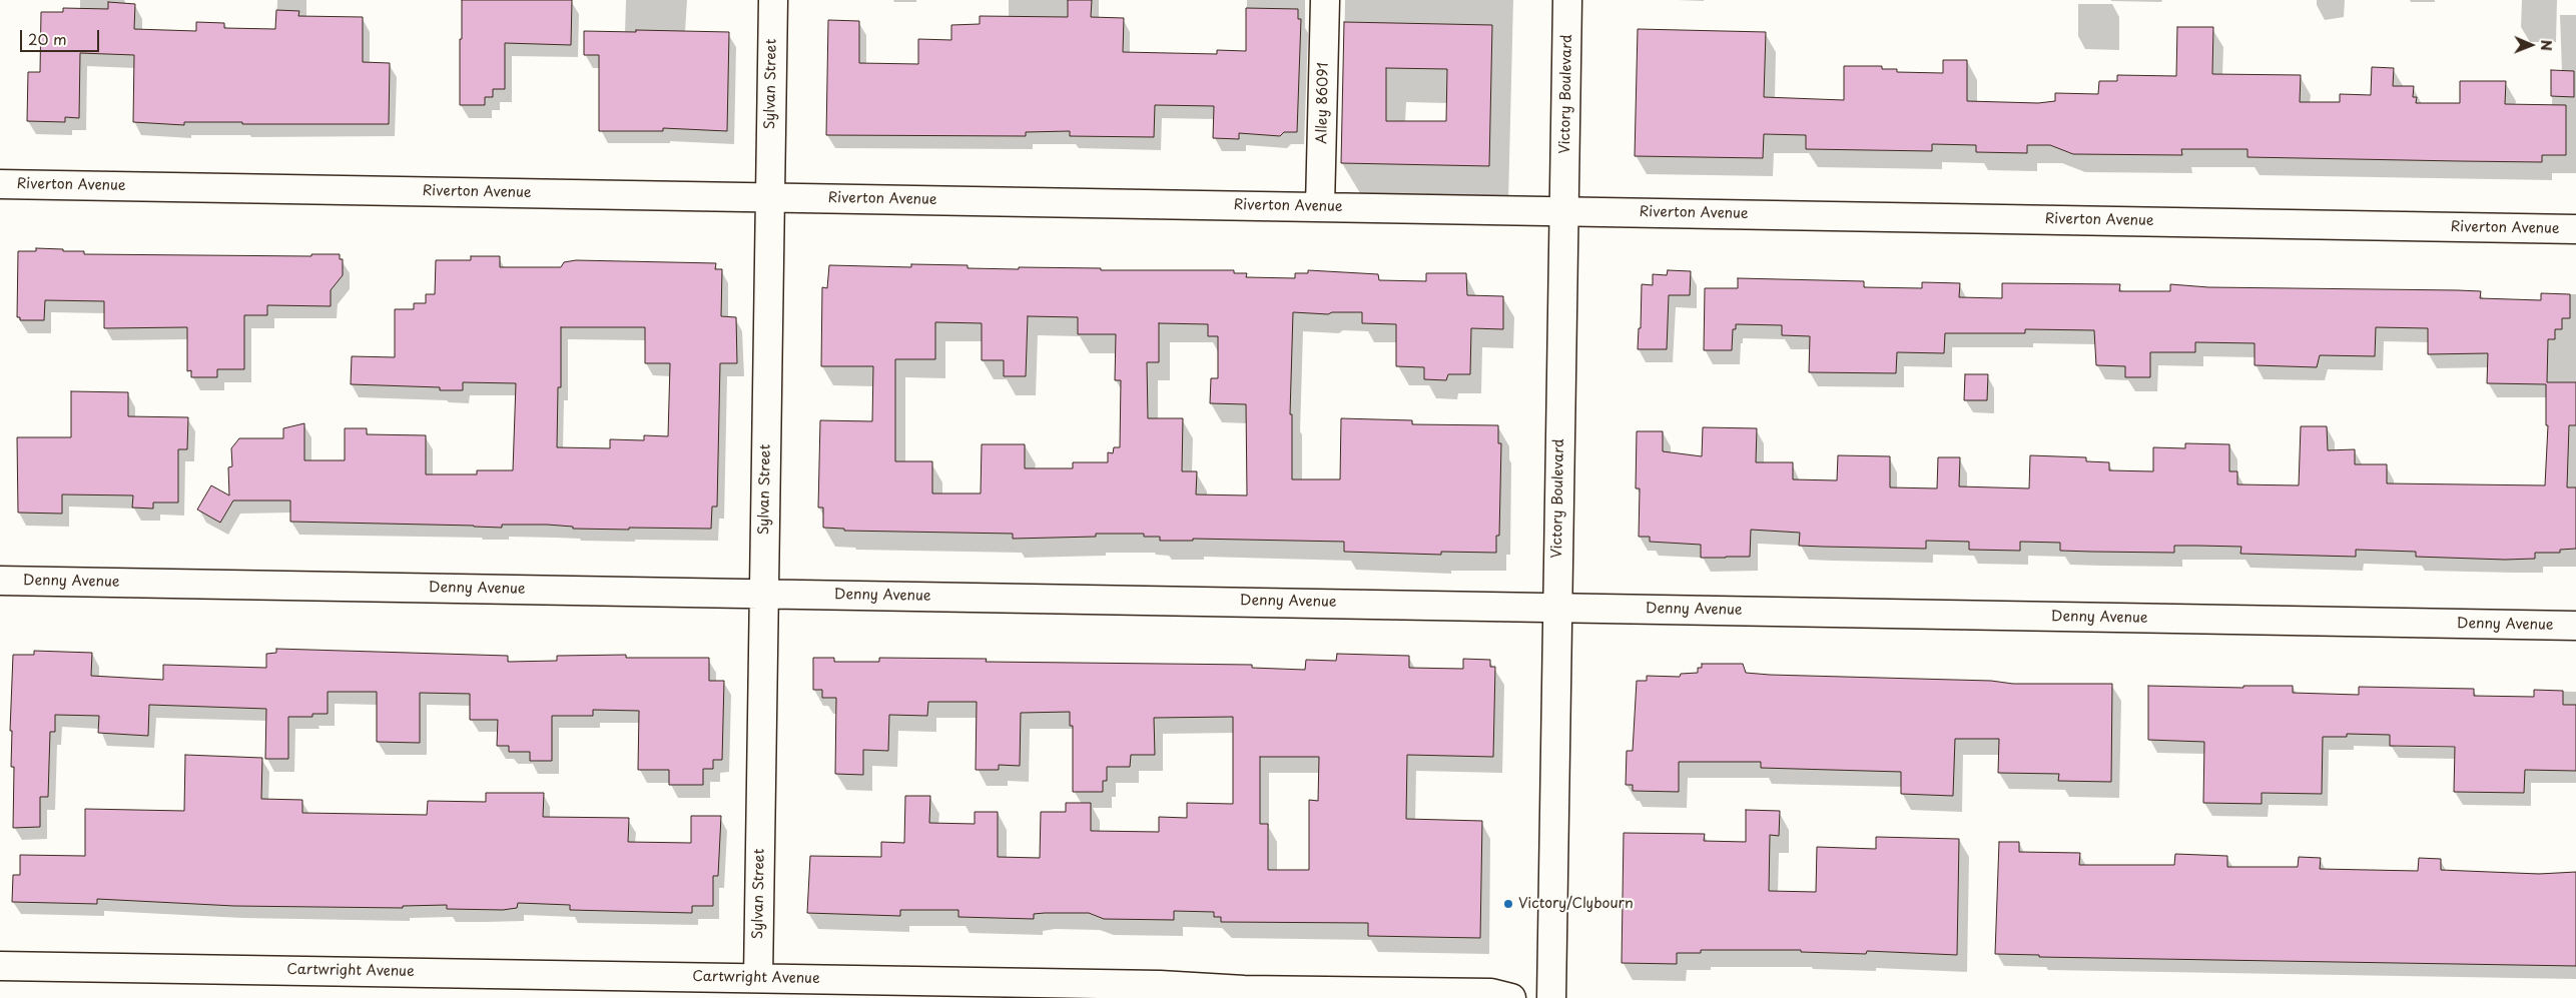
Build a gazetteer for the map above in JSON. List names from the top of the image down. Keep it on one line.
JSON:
{"streets":{"street":["Sylvan Street","Victory Boulevard","Alley 86091","Riverton Avenue","Denny Avenue","Cartwright Avenue"]},"crossings":[["Sylvan Street","Riverton Avenue"],["Sylvan Street","Denny Avenue"],["Sylvan Street","Cartwright Avenue"],["Victory Boulevard","Riverton Avenue"],["Victory Boulevard","Denny Avenue"],["Alley 86091","Riverton Avenue"]],"places":["Victory/Clybourn"],"scale_bar":"20 m","north":"right"}
